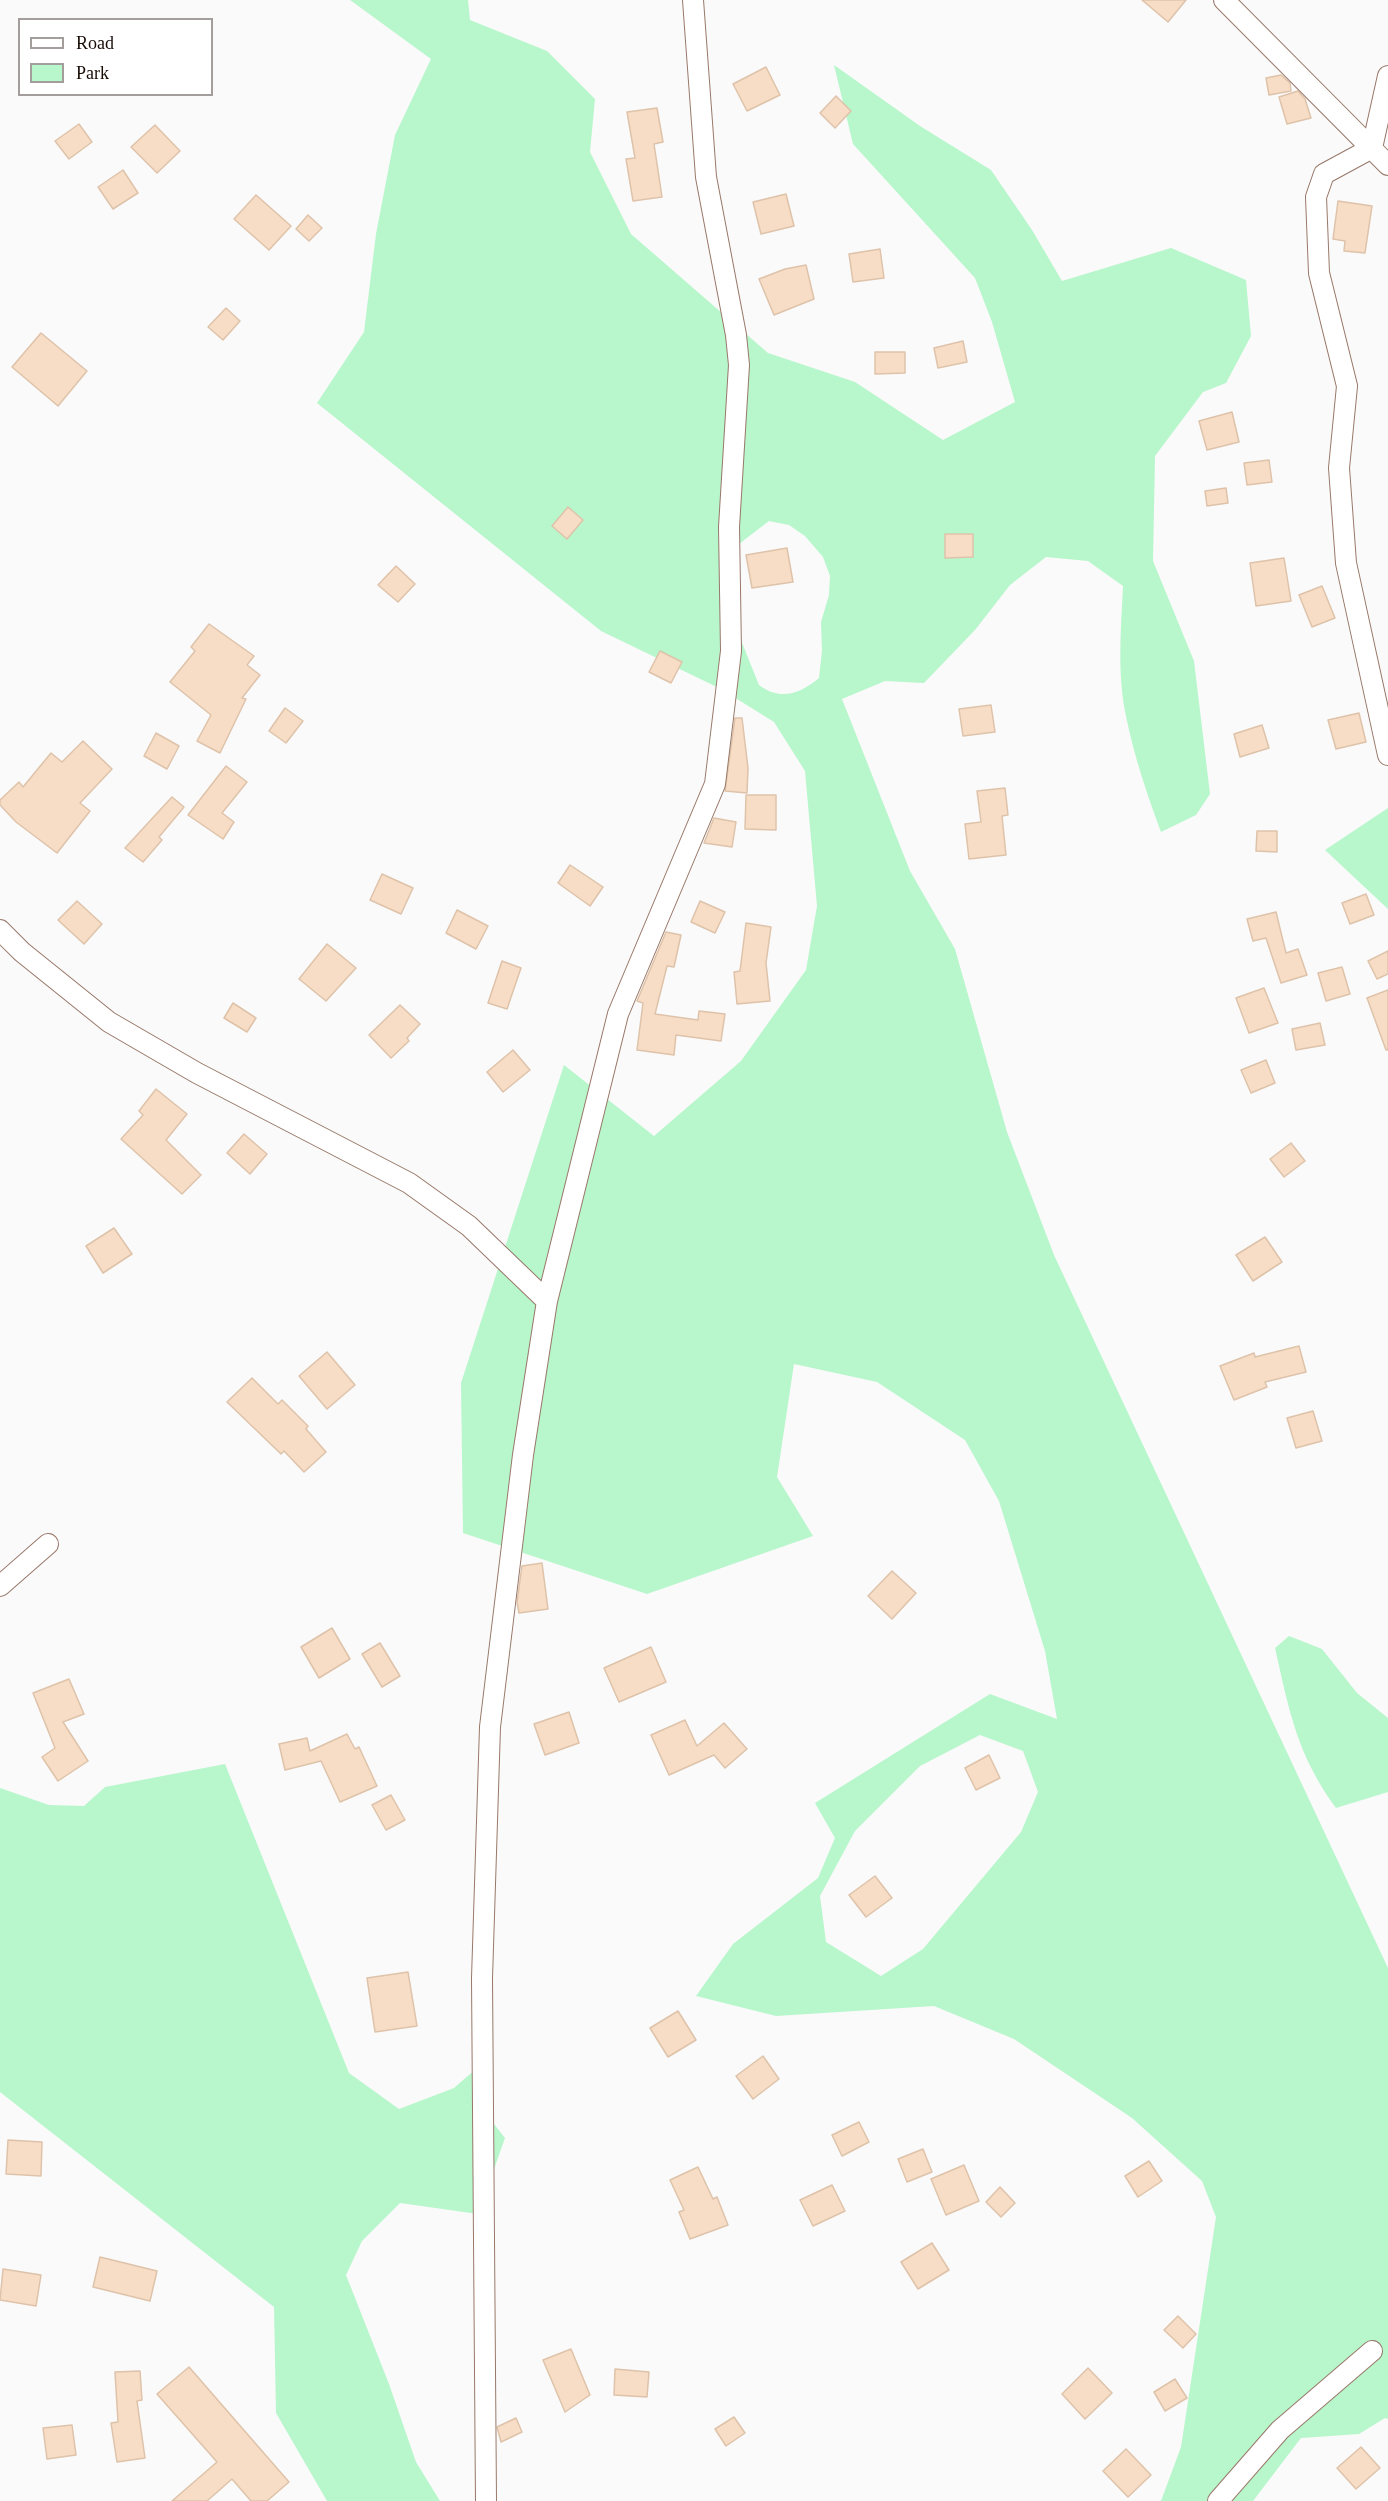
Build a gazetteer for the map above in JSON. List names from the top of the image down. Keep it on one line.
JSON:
{"legend":["Road","Park"]}
